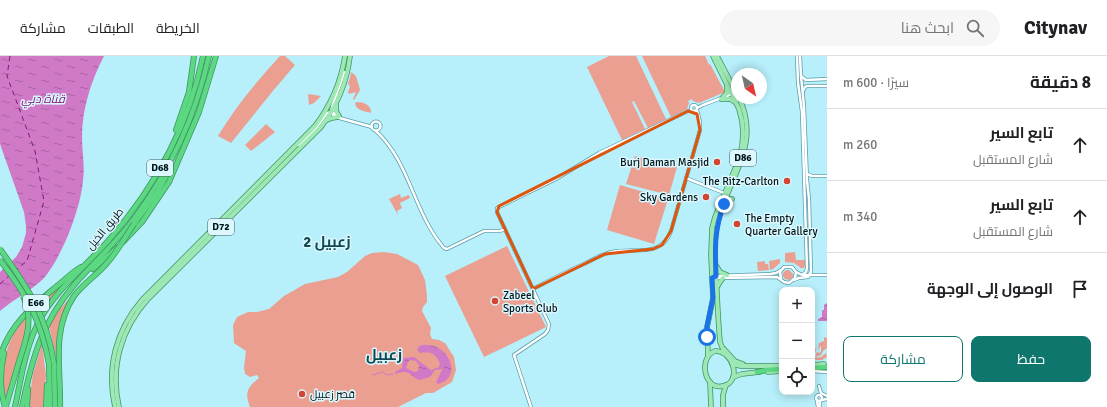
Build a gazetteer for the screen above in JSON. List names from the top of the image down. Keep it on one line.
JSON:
{"streets":{"highway":["D68","طريق الخيل","E66"],"main road":["D86","D72"]},"districts":["زعبيل 2","زعبيل"],"water":["قناة دبي"],"places":["Burj Daman Masjid","The Ritz-Carlton","Sky Gardens","The Empty Quarter Gallery","Zabeel Sports Club","قصر زعبيل"],"north":"bottom right","page":{"header":"Citynav","search":"ابحث هنا","nav":["الخريطة","الطبقات","مشاركة"],"heading":["8 دقيقة","سيرًا · 600 m"],"list":[["تابع السير","شارع المستقبل","260 m"],["تابع السير","شارع المستقبل","340 m"],"الوصول إلى الوجهة"],"map_buttons":["+","−"],"buttons":["حفظ","مشاركة"]}}
